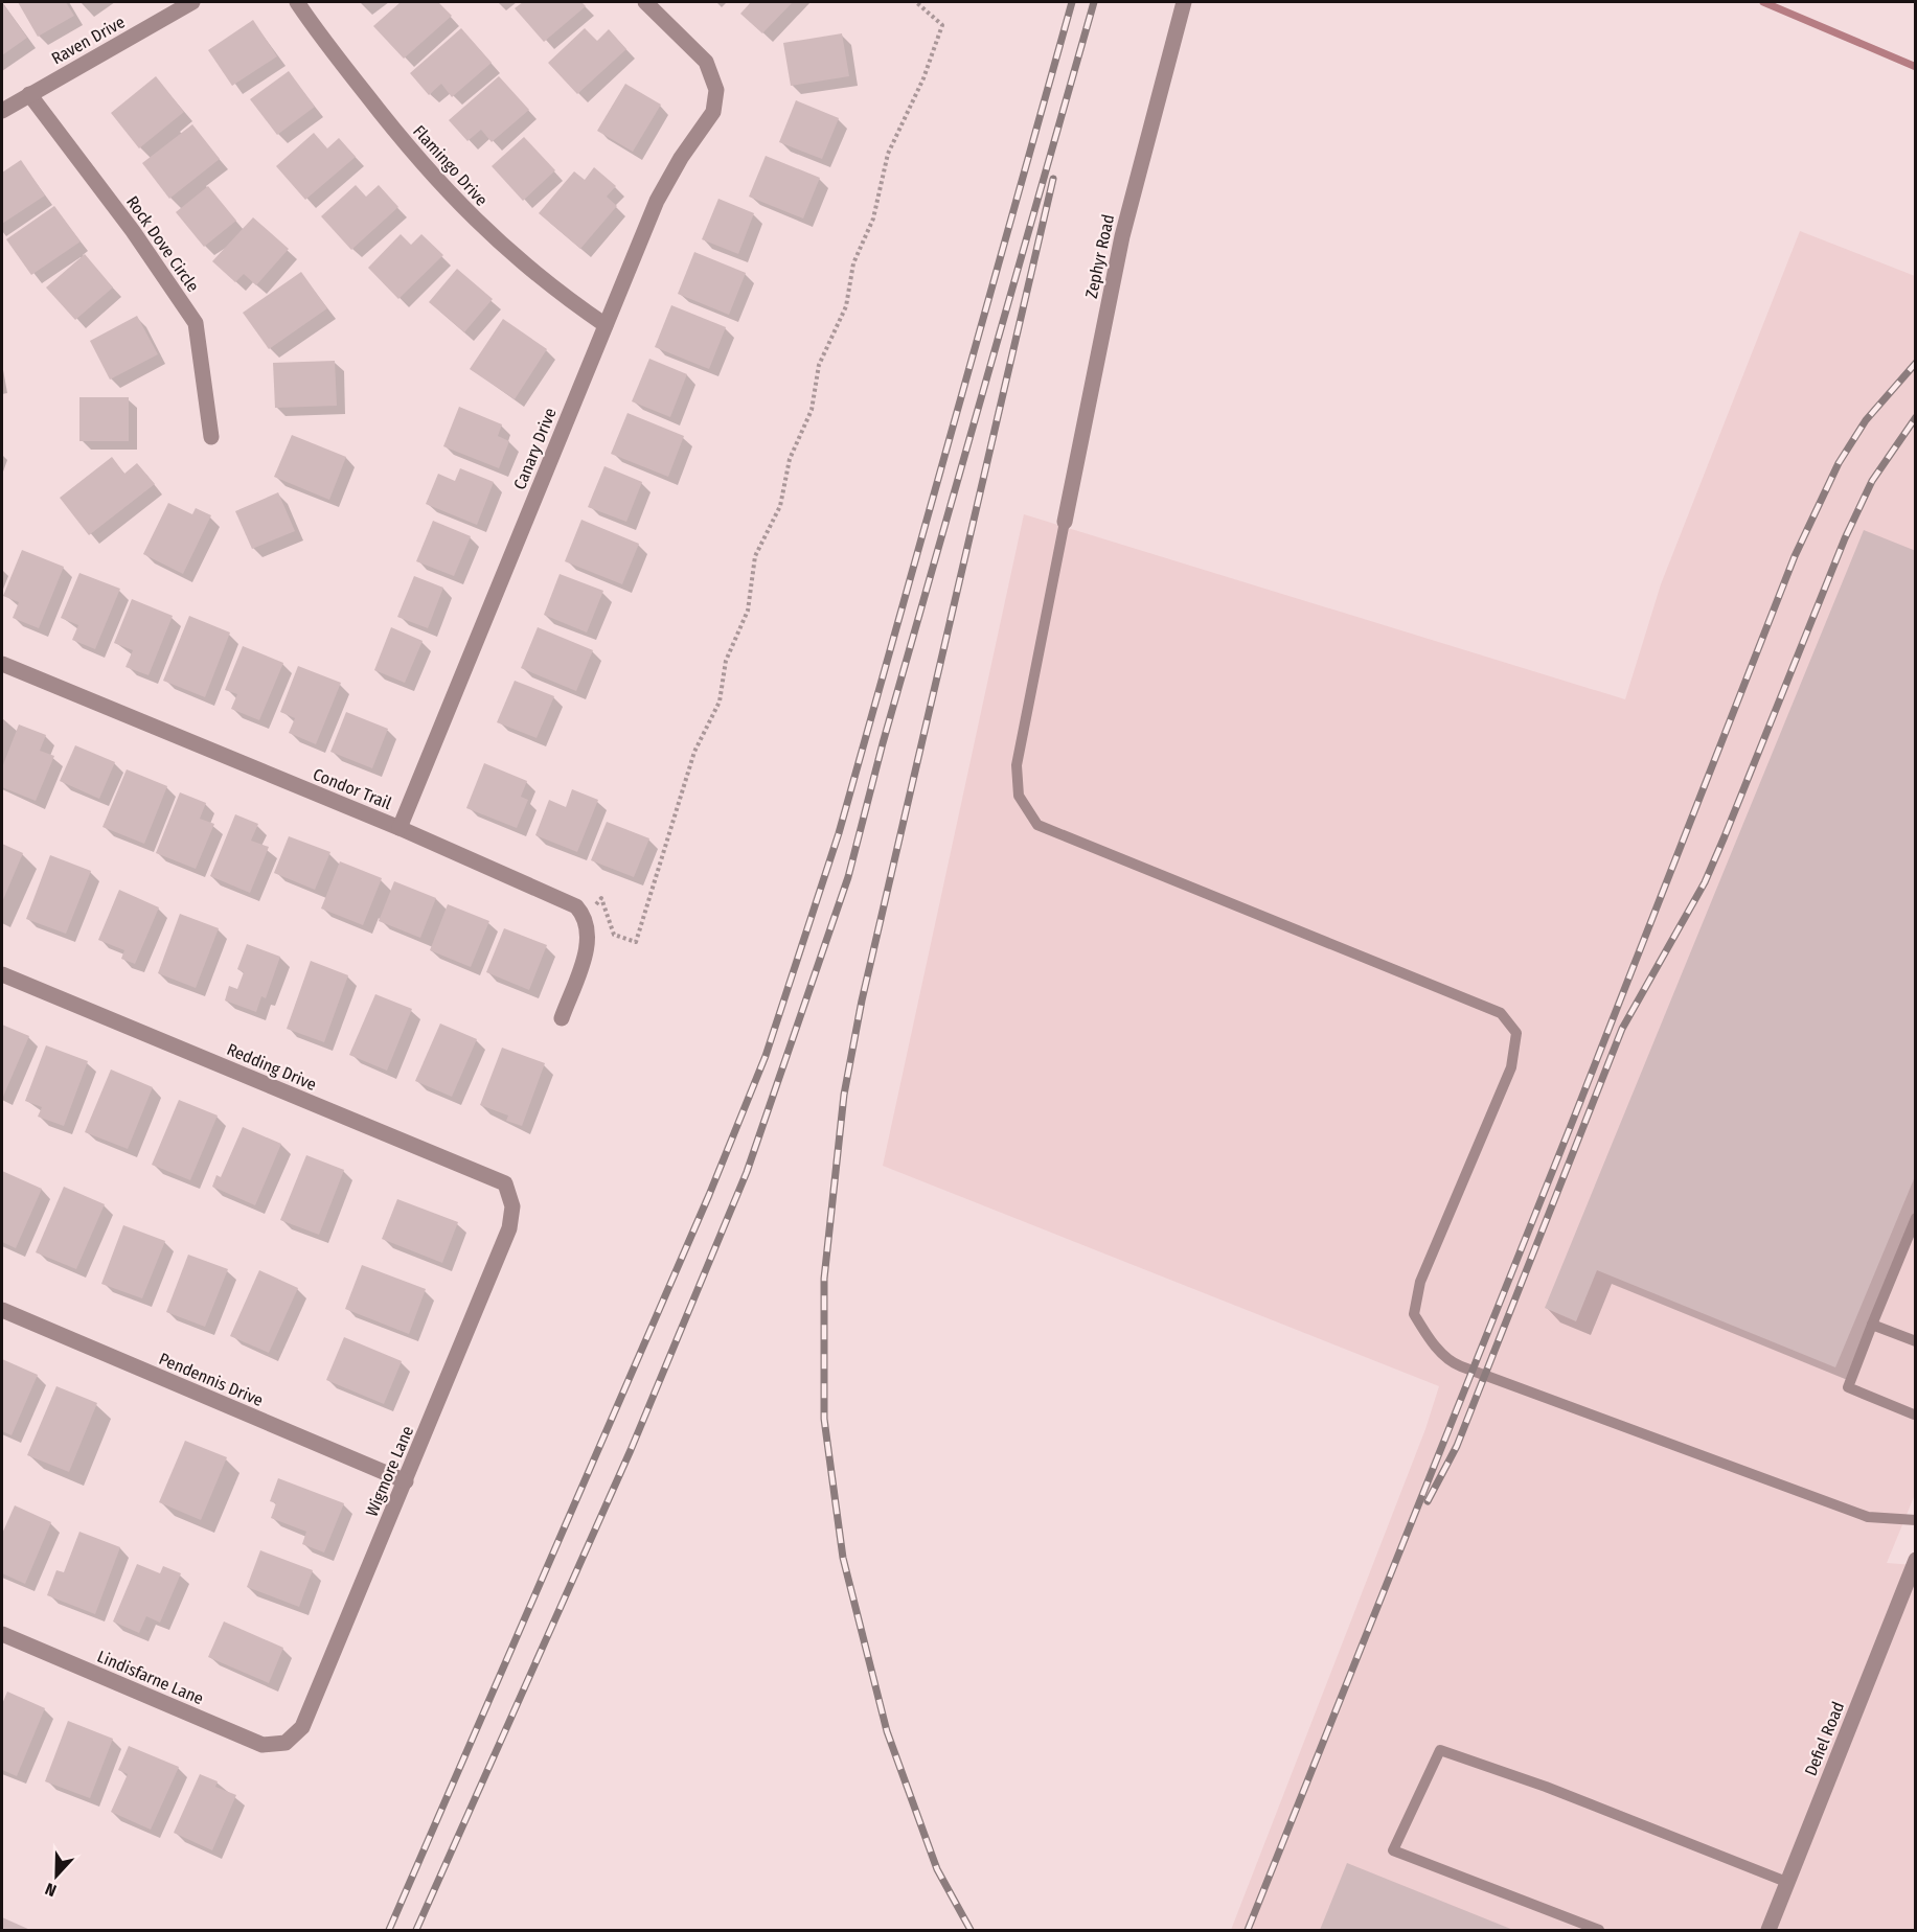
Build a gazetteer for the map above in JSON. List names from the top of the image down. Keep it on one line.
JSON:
{"streets":{"street":["Raven Drive","Flamingo Drive","Rock Dove Circle","Zephyr Road","Canary Drive","Condor Trail","Redding Drive","Pendennis Drive","Wigmore Lane","Lindisfarne Lane","Defiel Road"]},"crossings":[["Raven Drive","Rock Dove Circle"],["Flamingo Drive","Canary Drive"],["Canary Drive","Condor Trail"],["Redding Drive","Wigmore Lane"],["Pendennis Drive","Wigmore Lane"],["Wigmore Lane","Lindisfarne Lane"]],"north":"bottom"}
